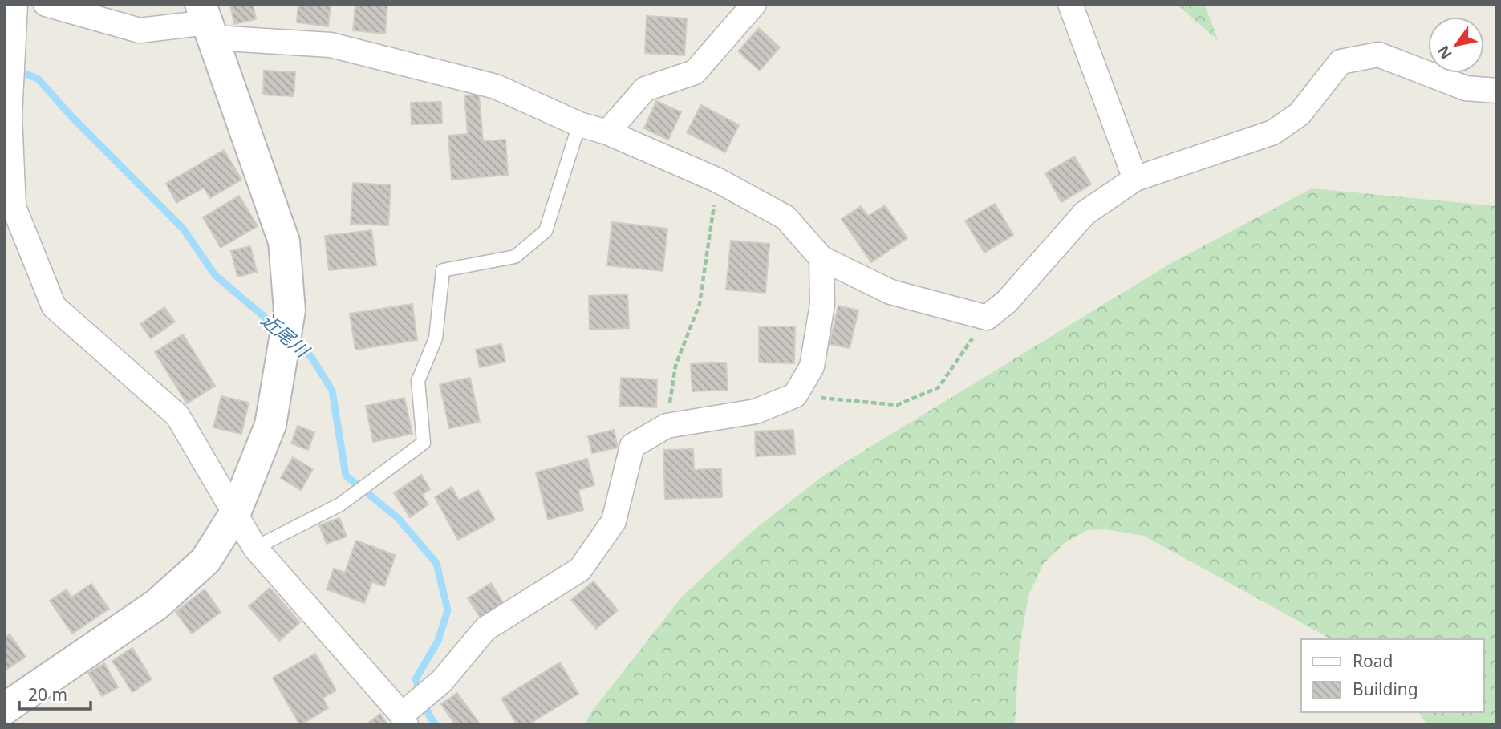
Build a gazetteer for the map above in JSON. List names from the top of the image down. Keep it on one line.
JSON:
{"water":["近尾川"],"legend":["Road","Building"],"scale_bar":"20 m","north":"bottom left"}
